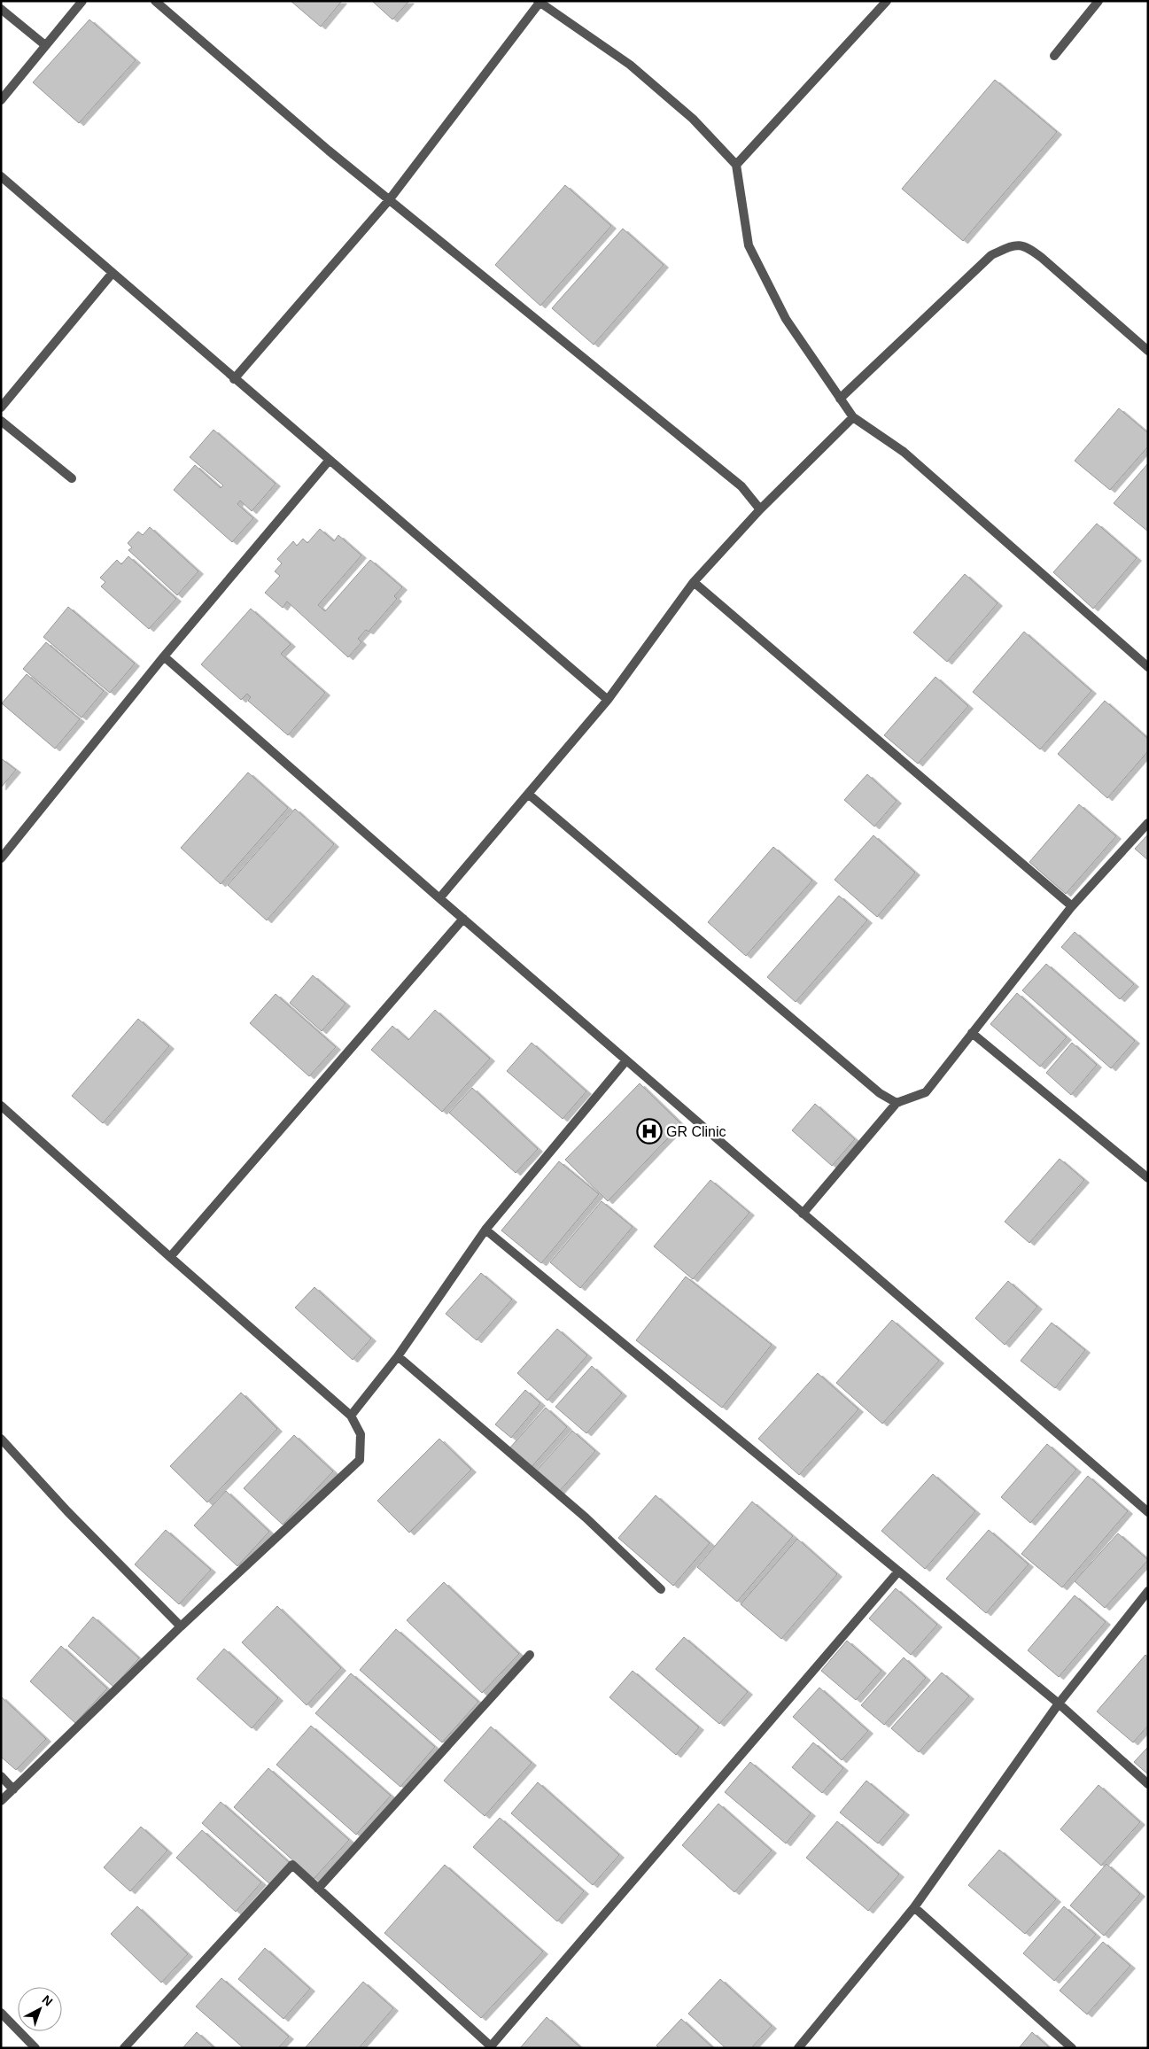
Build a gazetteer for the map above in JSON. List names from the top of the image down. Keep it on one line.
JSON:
{"places":{"hospital":["GR Clinic"]},"north":"top right"}
